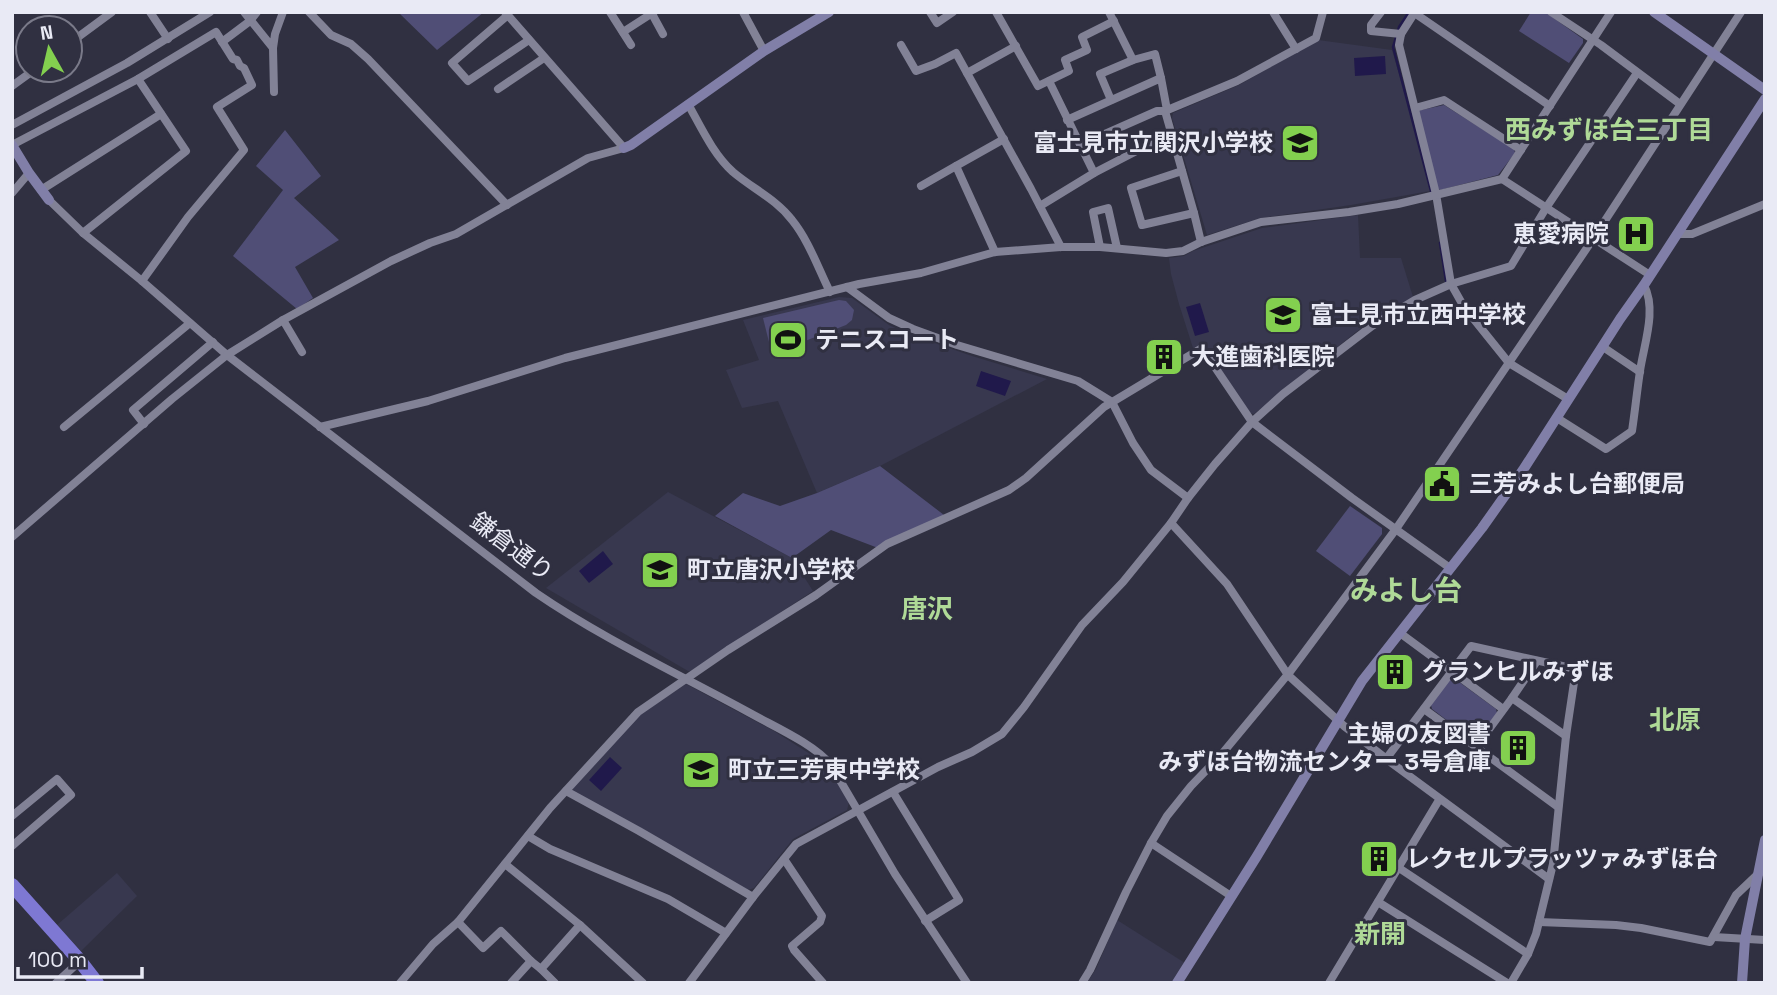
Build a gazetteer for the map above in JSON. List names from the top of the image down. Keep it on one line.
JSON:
{"streets":{"street":["鎌倉通り"]},"districts":["西みずほ台三丁目","みよし台","唐沢","北原","新開"],"places":{"school or university":["富士見市立関沢小学校","富士見市立西中学校","町立唐沢小学校","町立三芳東中学校"],"hospital":["恵愛病院"],"sports":["テニスコート"],"building":["大進歯科医院","グランヒルみずほ","主婦の友図書 みずほ台物流センター 3号倉庫","レクセルプラッツァみずほ台"],"public building":["三芳みよし台郵便局"]},"scale_bar":"100 m","north":"top"}
